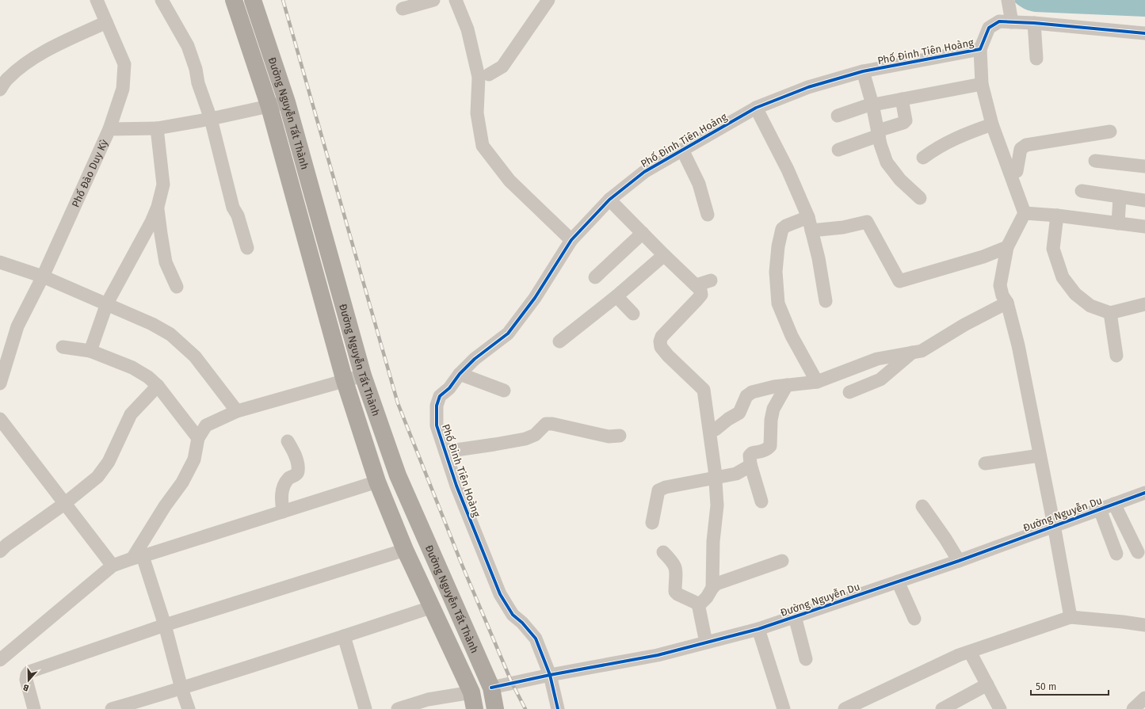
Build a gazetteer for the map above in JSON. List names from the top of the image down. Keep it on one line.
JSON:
{"streets":{"main road":["Đường Nguyễn Tất Thành"],"street":["Phố Đinh Tiên Hoàng","Phố Đào Duy Kỳ","Đường Nguyễn Du"]},"crossings":[["Phố Đinh Tiên Hoàng","Đường Nguyễn Du"],["Đường Nguyễn Tất Thành","Phố Đào Duy Kỳ"],["Đường Nguyễn Tất Thành","Đường Nguyễn Du"]],"scale_bar":"50 m","north":"bottom"}
